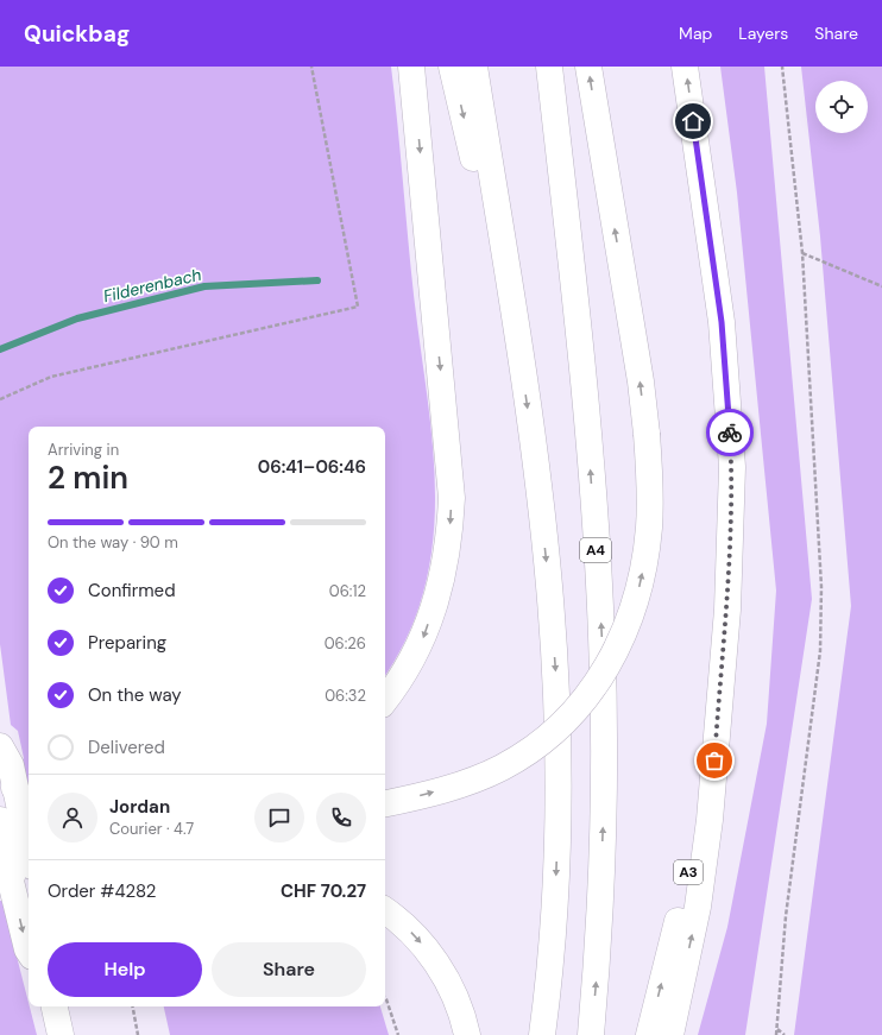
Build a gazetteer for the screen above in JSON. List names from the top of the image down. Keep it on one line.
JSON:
{"streets":{"main road":["A4","A3"]},"water":["Filderenbach"],"page":{"header":"Quickbag","nav":["Map","Layers","Share"],"heading":["2 min","Arriving in","06:41–06:46"],"panel":["Jordan","Courier · 4.7","Order #4282","CHF 70.27"],"bar":"On the way · 90 m","list":[["Confirmed","06:12"],["Preparing","06:26"],["On the way","06:32"],"Delivered"],"buttons":["Help","Share"]}}
